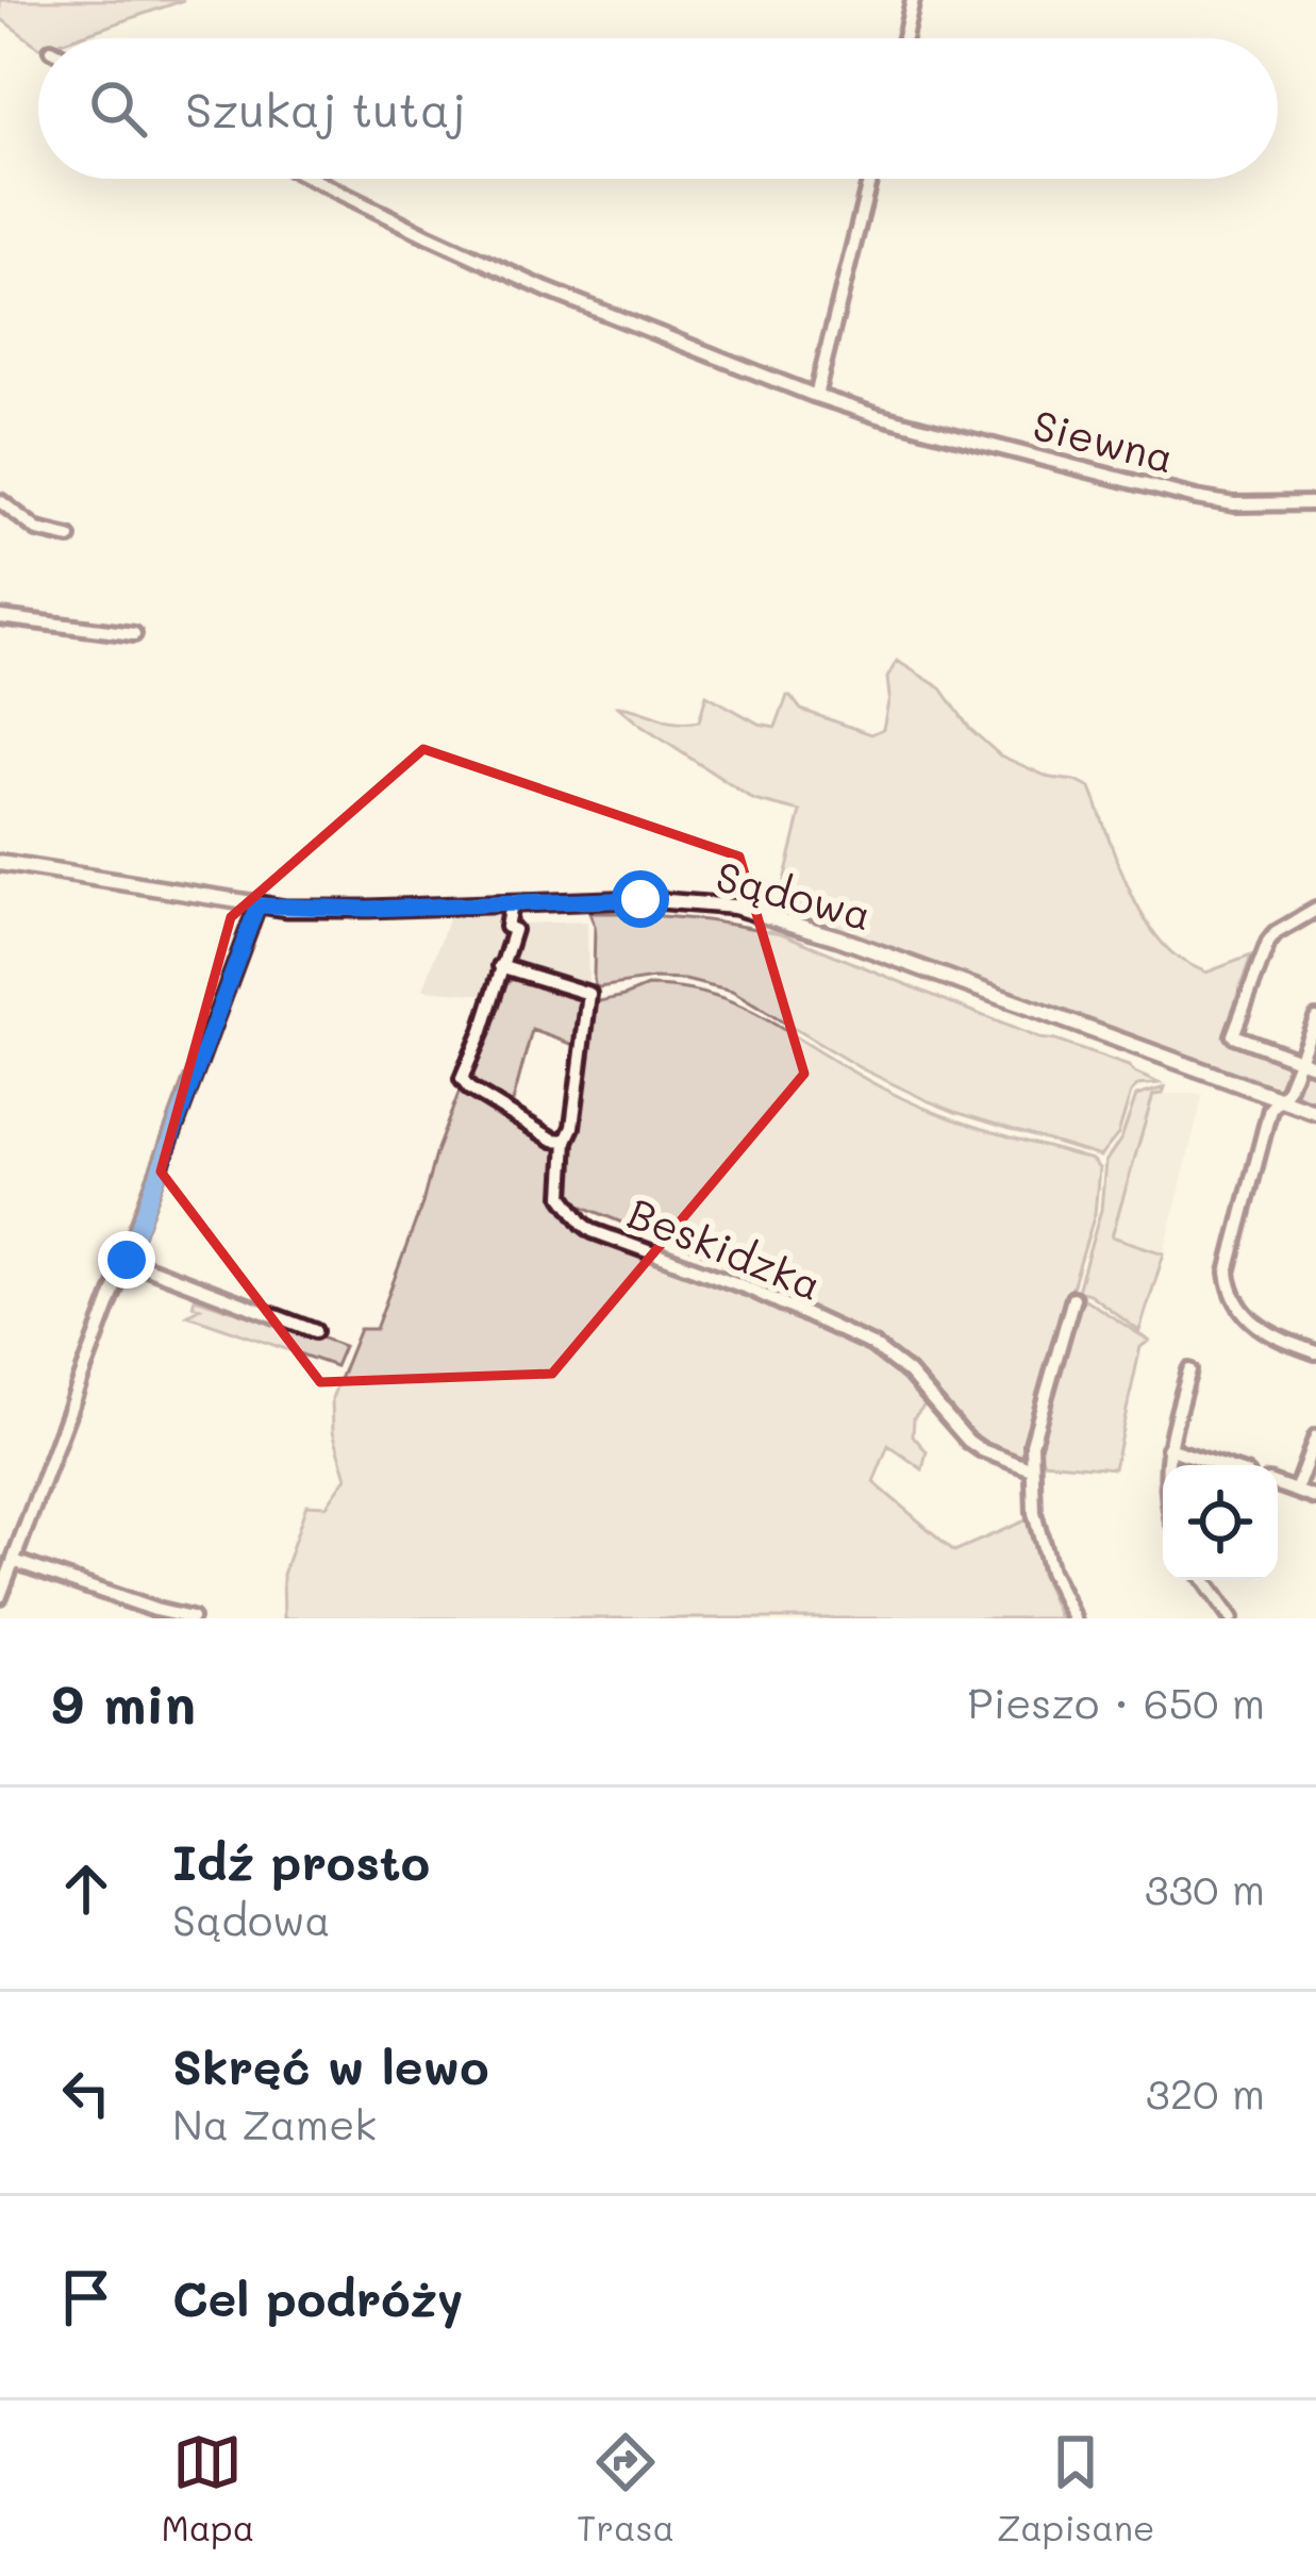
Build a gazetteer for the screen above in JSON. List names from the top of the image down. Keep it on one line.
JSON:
{"streets":{"main road":["Sądowa"],"street":["Siewna","Beskidzka"]},"page":{"search":"Szukaj tutaj","heading":["9 min","Pieszo · 650 m"],"list":[["Idź prosto","Sądowa","330 m"],["Skręć w lewo","Na Zamek","320 m"],"Cel podróży"],"nav":["Mapa","Trasa","Zapisane"]}}
